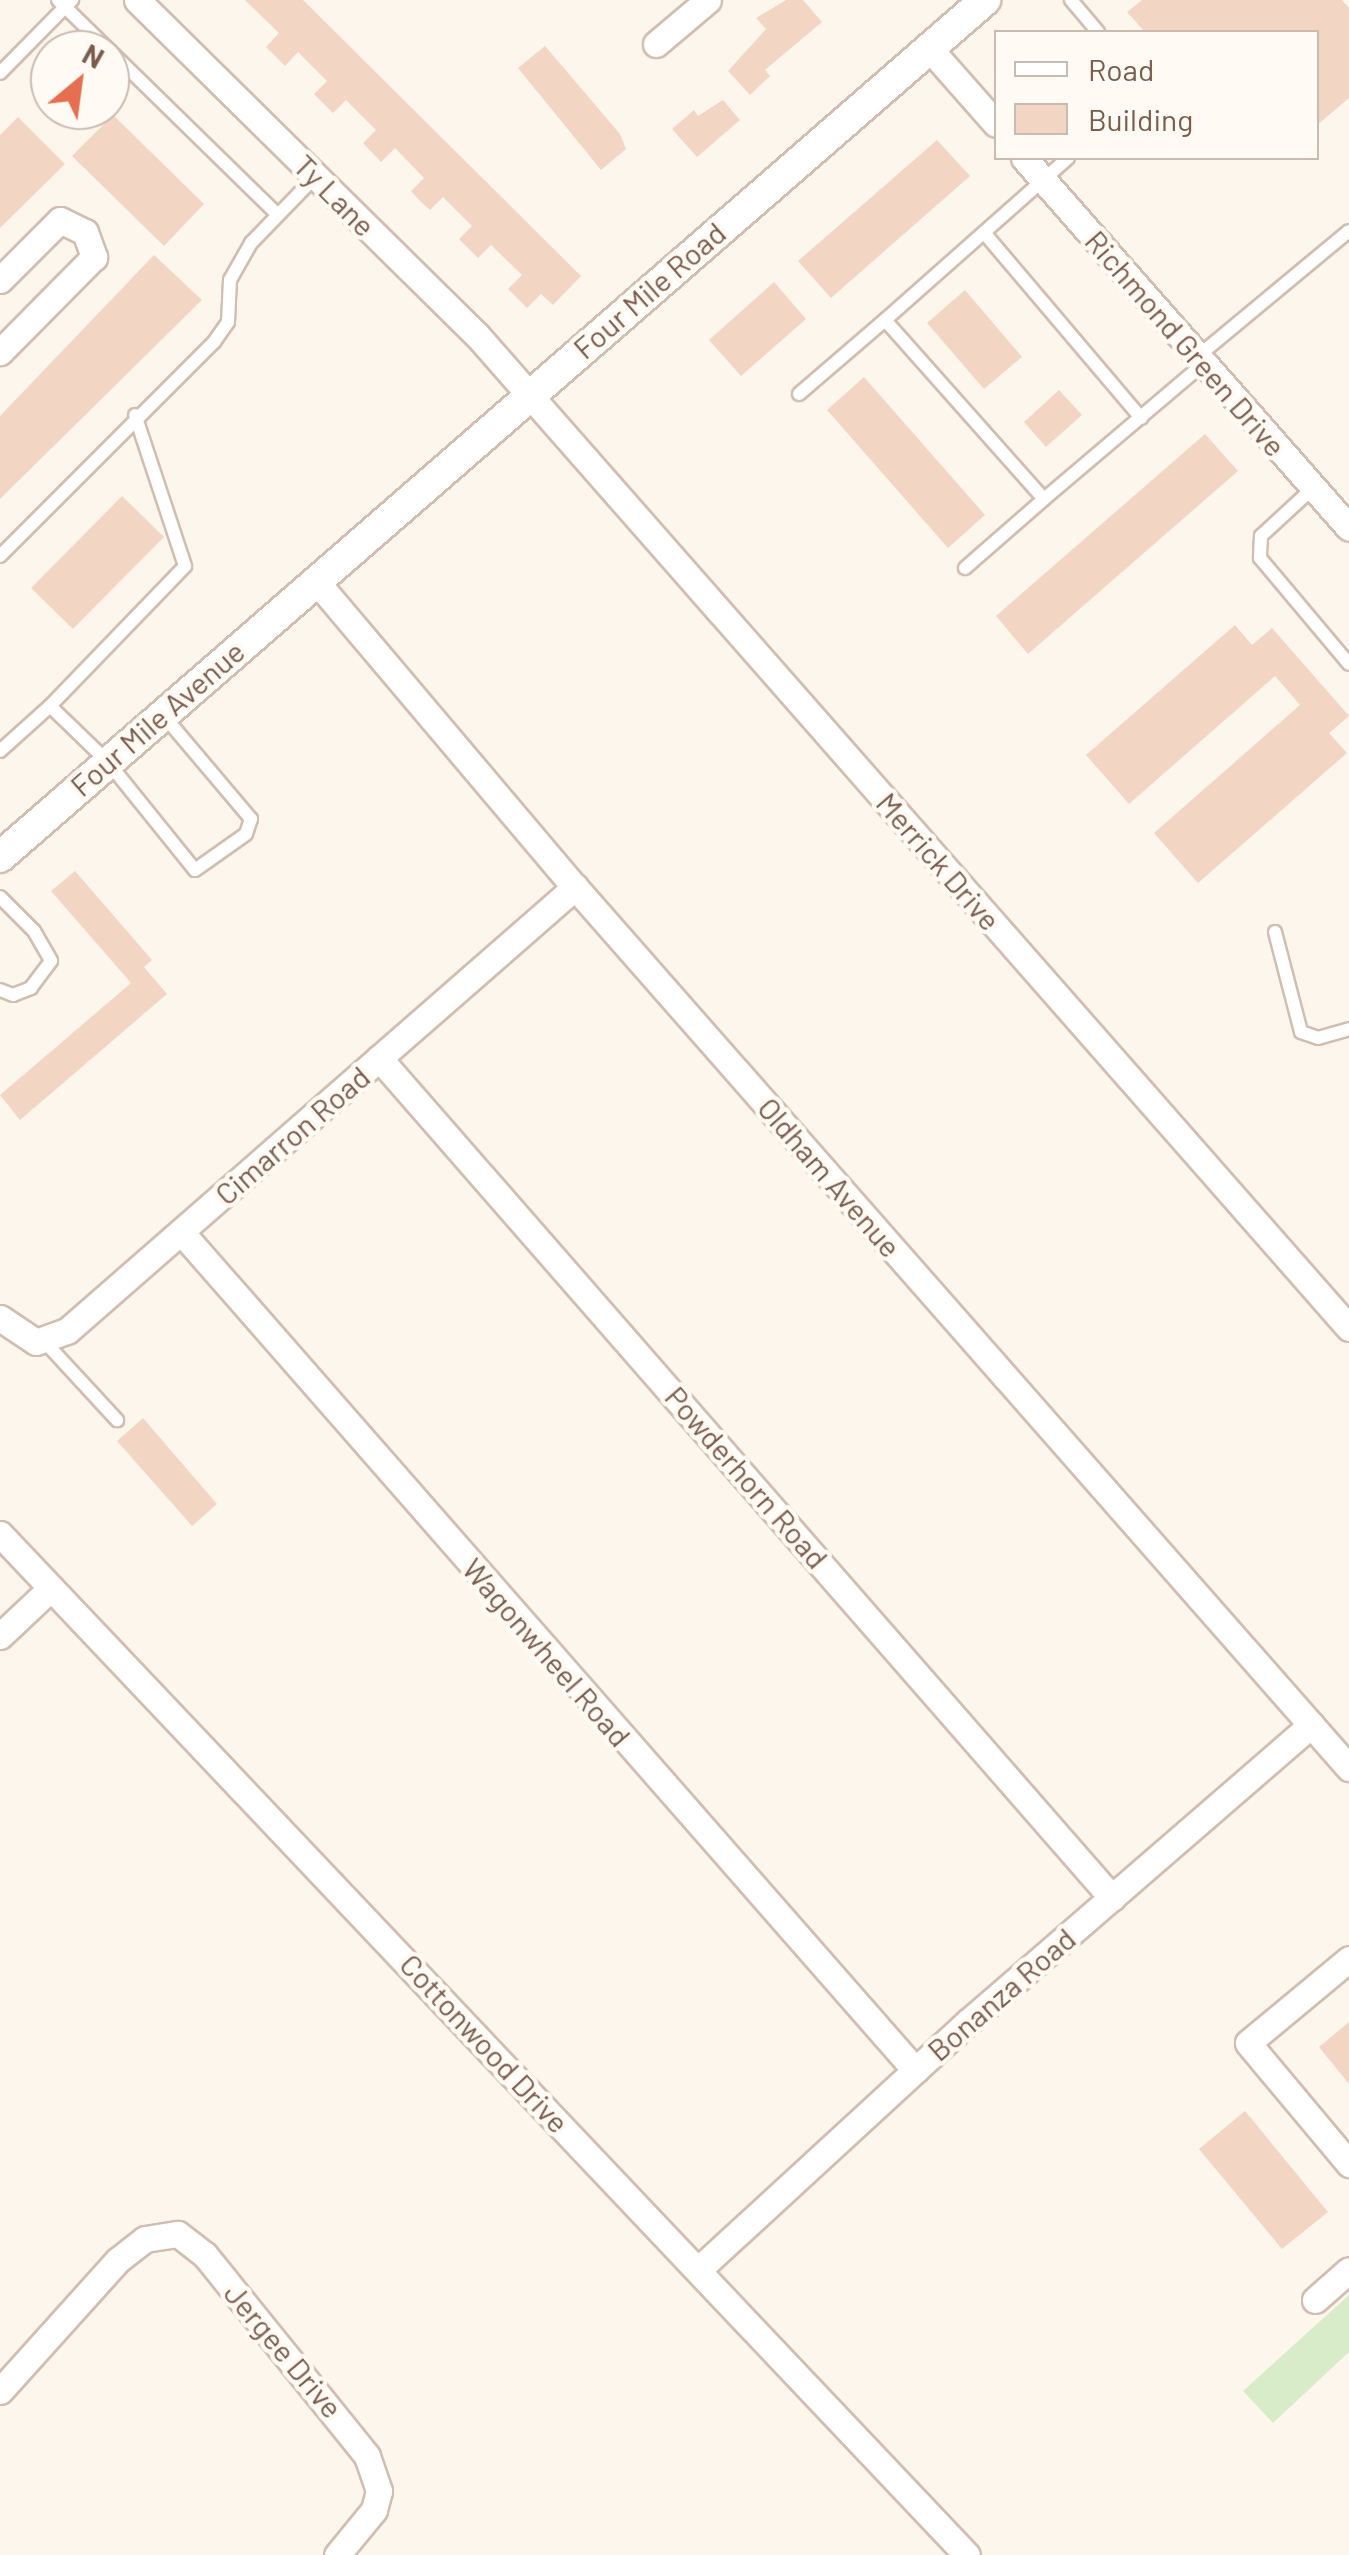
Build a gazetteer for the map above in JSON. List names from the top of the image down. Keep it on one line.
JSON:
{"streets":{"street":["Ty Lane","Four Mile Road","Richmond Green Drive","Four Mile Avenue","Merrick Drive","Cimarron Road","Oldham Avenue","Powderhorn Road","Wagonwheel Road","Bonanza Road","Cottonwood Drive","Jergee Drive"]},"crossings":[["Ty Lane","Four Mile Road"],["Ty Lane","Merrick Drive"],["Four Mile Road","Four Mile Avenue"],["Four Mile Road","Merrick Drive"],["Four Mile Road","Oldham Avenue"],["Four Mile Avenue","Oldham Avenue"],["Cimarron Road","Oldham Avenue"],["Cimarron Road","Powderhorn Road"],["Cimarron Road","Wagonwheel Road"],["Oldham Avenue","Bonanza Road"],["Powderhorn Road","Bonanza Road"],["Wagonwheel Road","Bonanza Road"],["Bonanza Road","Cottonwood Drive"]],"legend":["Road","Building"],"north":"top right"}
